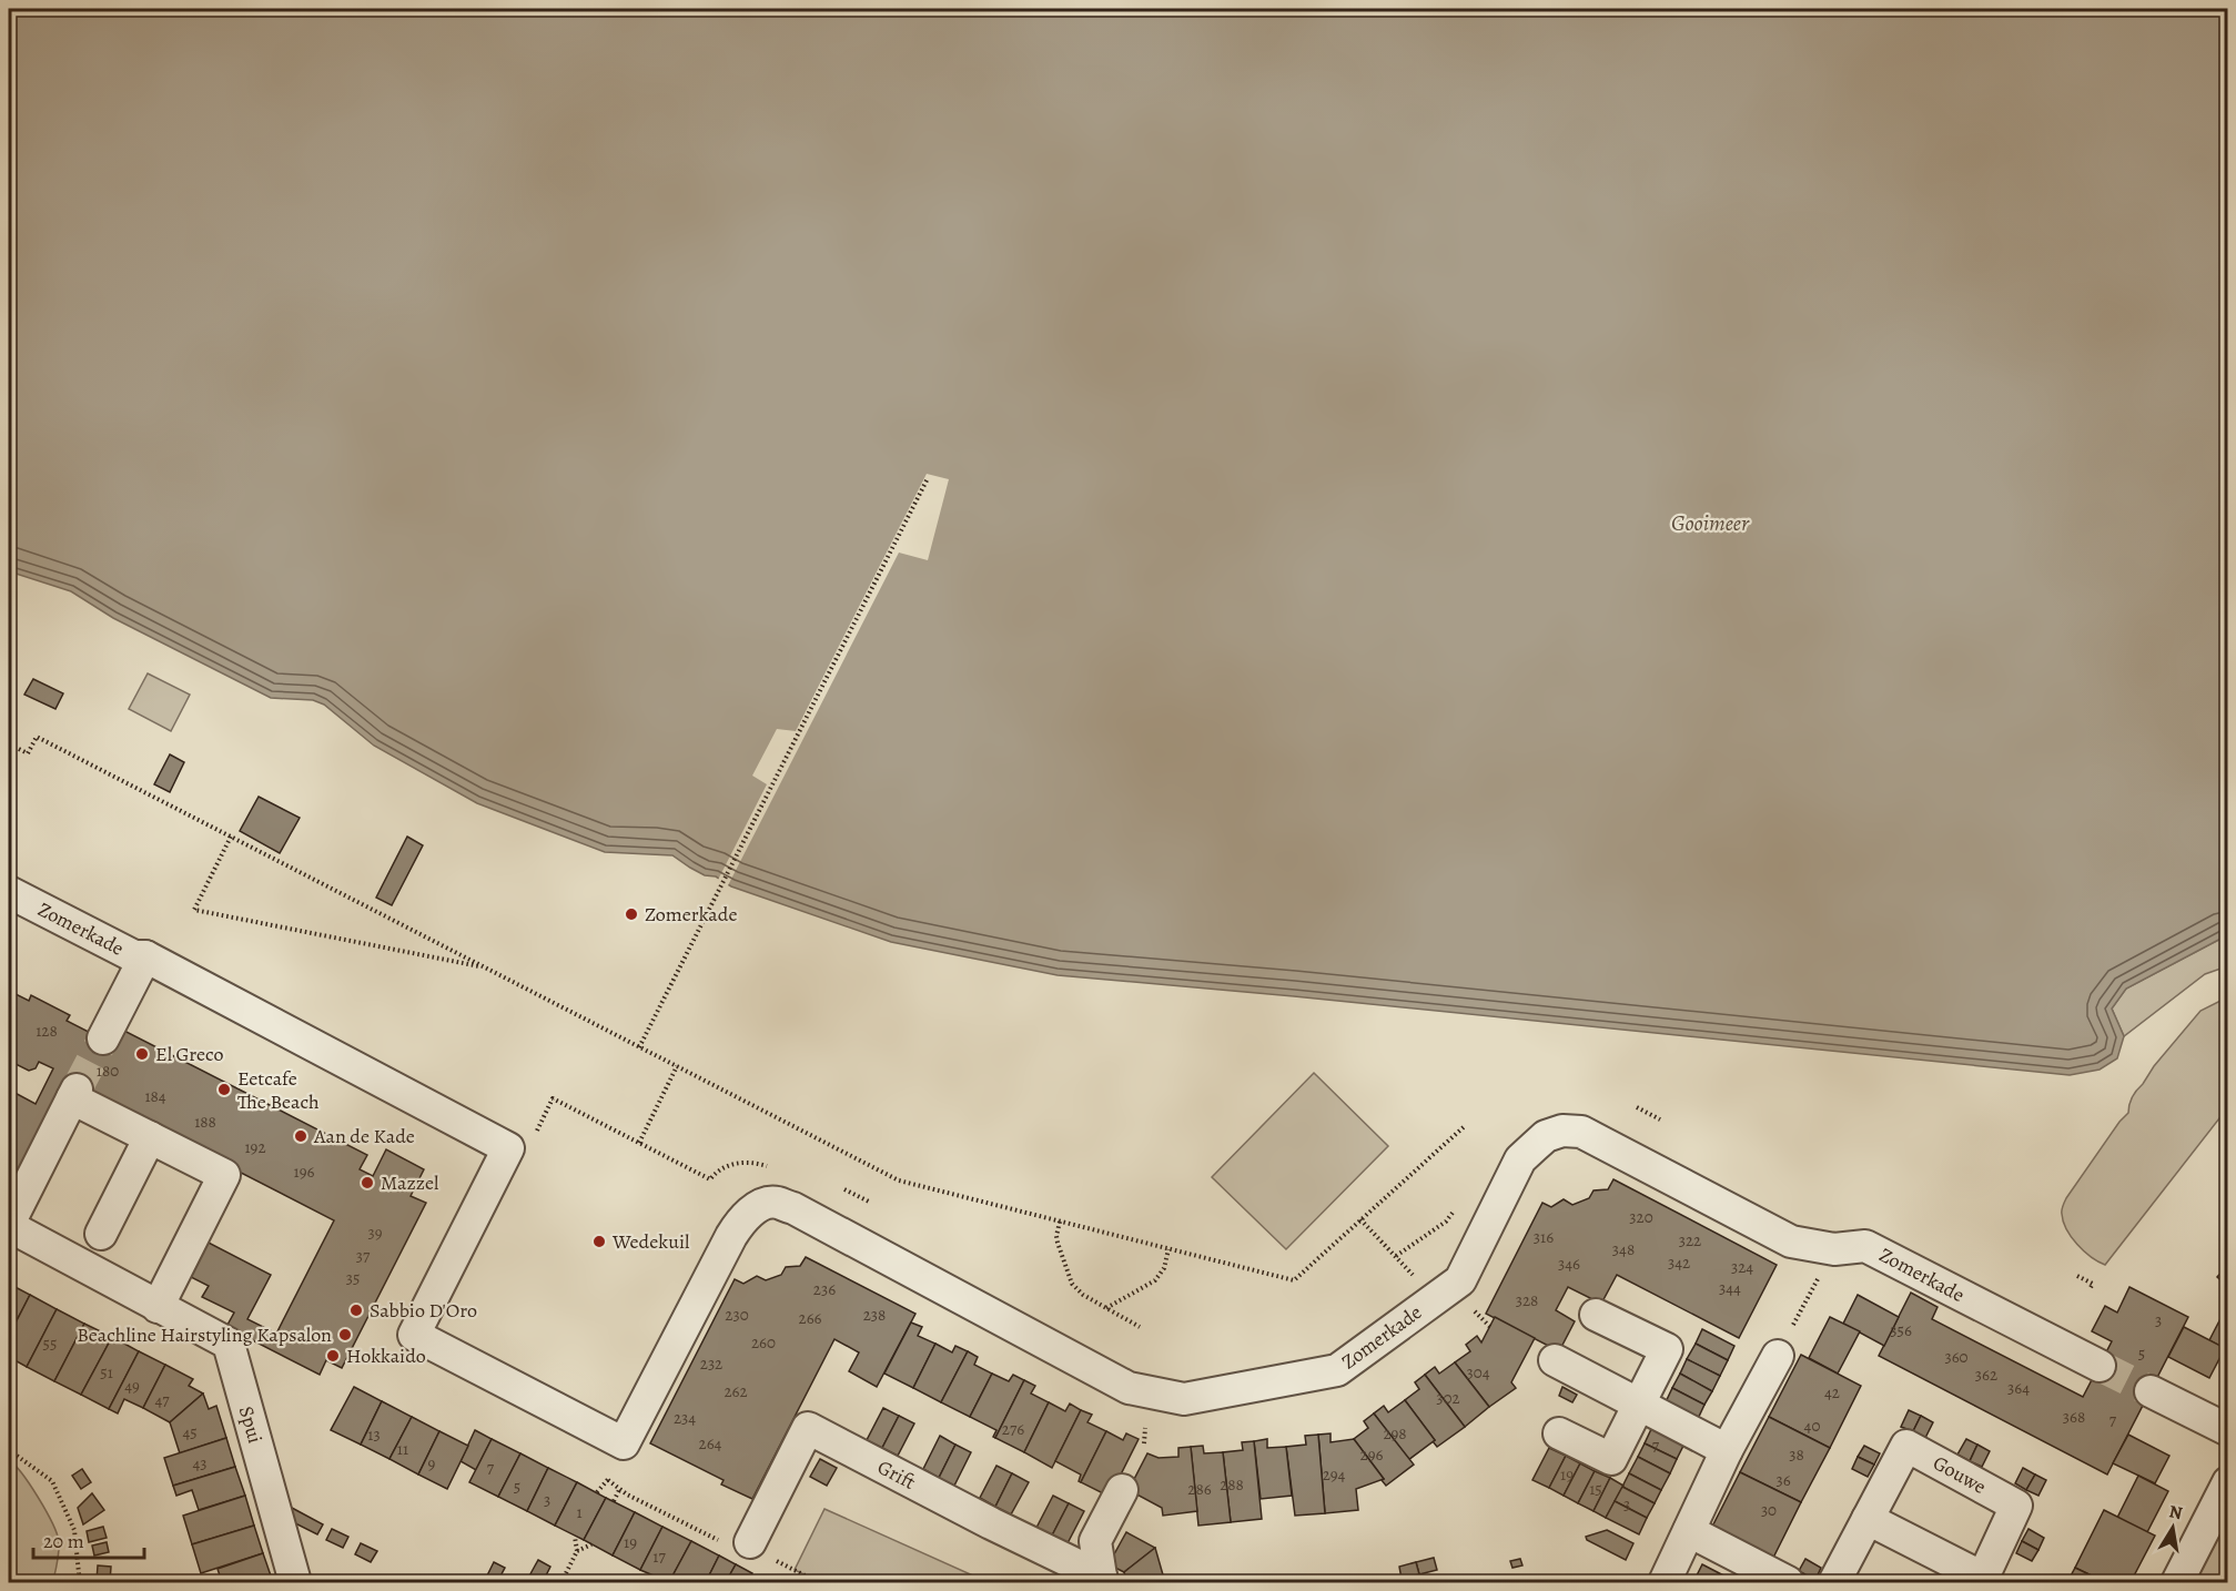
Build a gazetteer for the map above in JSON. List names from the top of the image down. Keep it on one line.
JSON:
{"streets":{"street":["Zomerkade","Spui","Grift","Gouwe"]},"water":["Gooimeer"],"places":["Zomerkade","El Greco","Eetcafe The Beach","Aan de Kade","Mazzel","Wedekuil","Sabbio D'Oro","Beachline Hairstyling Kapsalon","Hokkaido"],"house_numbers":["128","180","184","188","192","196","320","39","316","322","348","37","342","346","324","35","344","236","328","230","238","266","3","356","260","55","5","360","232","51","304","362","49","364","262","42","302","47","368","234","7","40","276","45","298","13","264","7","11","296","38","43","9","7","294","19","36","288","5","286","15","3","3","30","1","19","17"],"scale_bar":"20 m","north":"top"}
